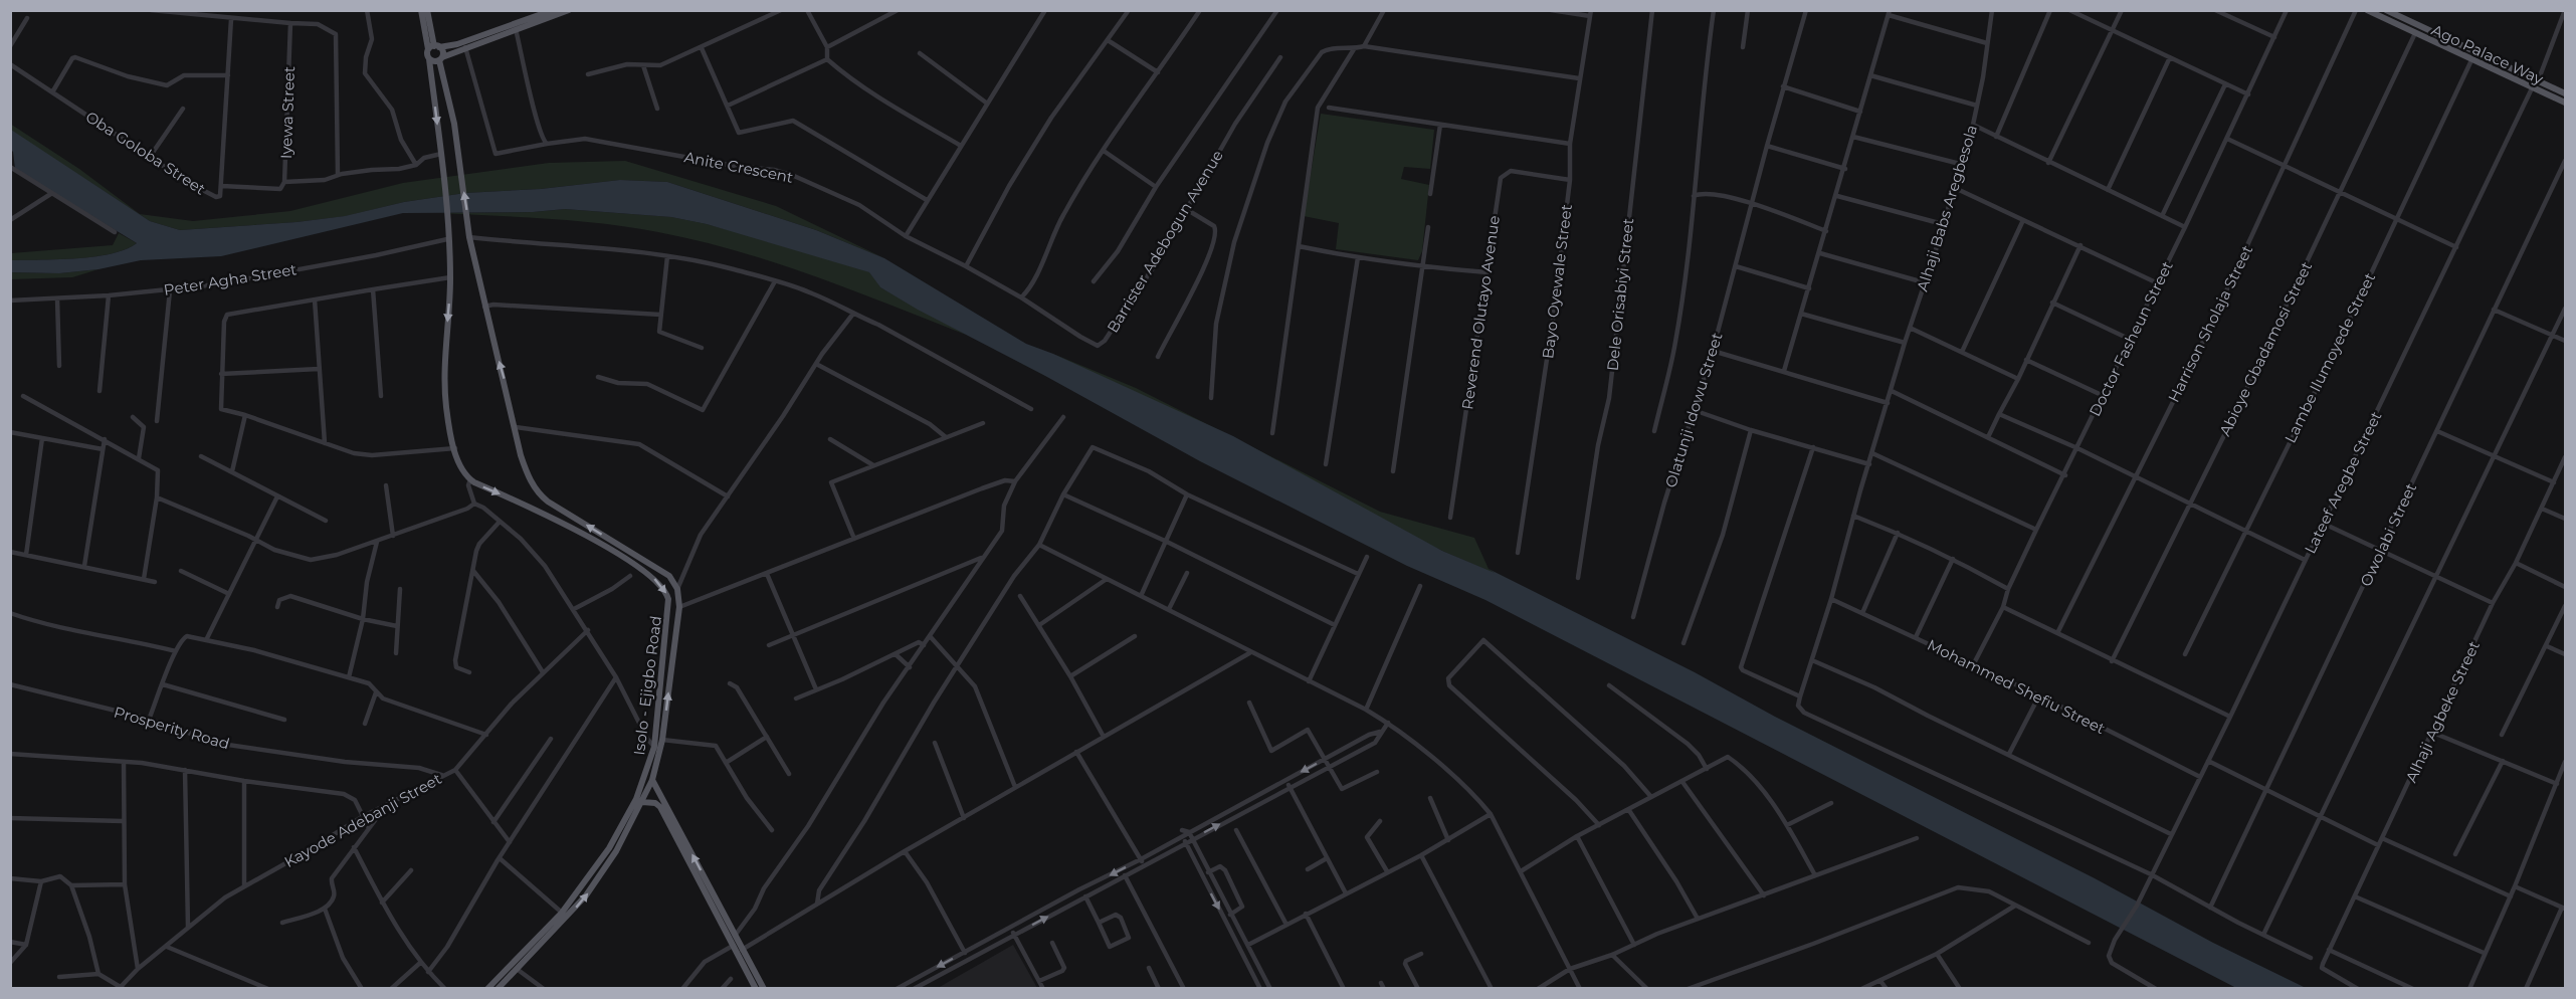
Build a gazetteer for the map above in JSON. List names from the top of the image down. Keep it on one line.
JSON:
{"streets":{"main road":["Ago Palace Way","Isolo - Ejigbo Road"],"street":["Iyewa Street","Oba Goloba Street","Anite Crescent","Alhaji Babs Aregbesola","Barrister Adebogun Avenue","Peter Agha Street","Bayo Oyewale Street","Dele Orisabiyi Street","Reverend Olutayo Avenue","Harrison Sholaja Street","Doctor Fasheun Street","Abioye Gbadamosi Street","Lambe Ilumoyede Street","Olatunji Idowu Street","Lateef Aregbe Street","Owolabi Street","Mohammed Shefiu Street","Alhaji Agbeke Street","Prosperity Road","Kayode Adebanji Street"]},"crossings":[["Ago Palace Way","Abioye Gbadamosi Street"],["Ago Palace Way","Lambe Ilumoyede Street"],["Ago Palace Way","Lateef Aregbe Street"],["Anite Crescent","Barrister Adebogun Avenue"],["Alhaji Babs Aregbesola","Mohammed Shefiu Street"],["Bayo Oyewale Street","Reverend Olutayo Avenue"],["Doctor Fasheun Street","Mohammed Shefiu Street"],["Lateef Aregbe Street","Mohammed Shefiu Street"],["Prosperity Road","Kayode Adebanji Street"]]}
